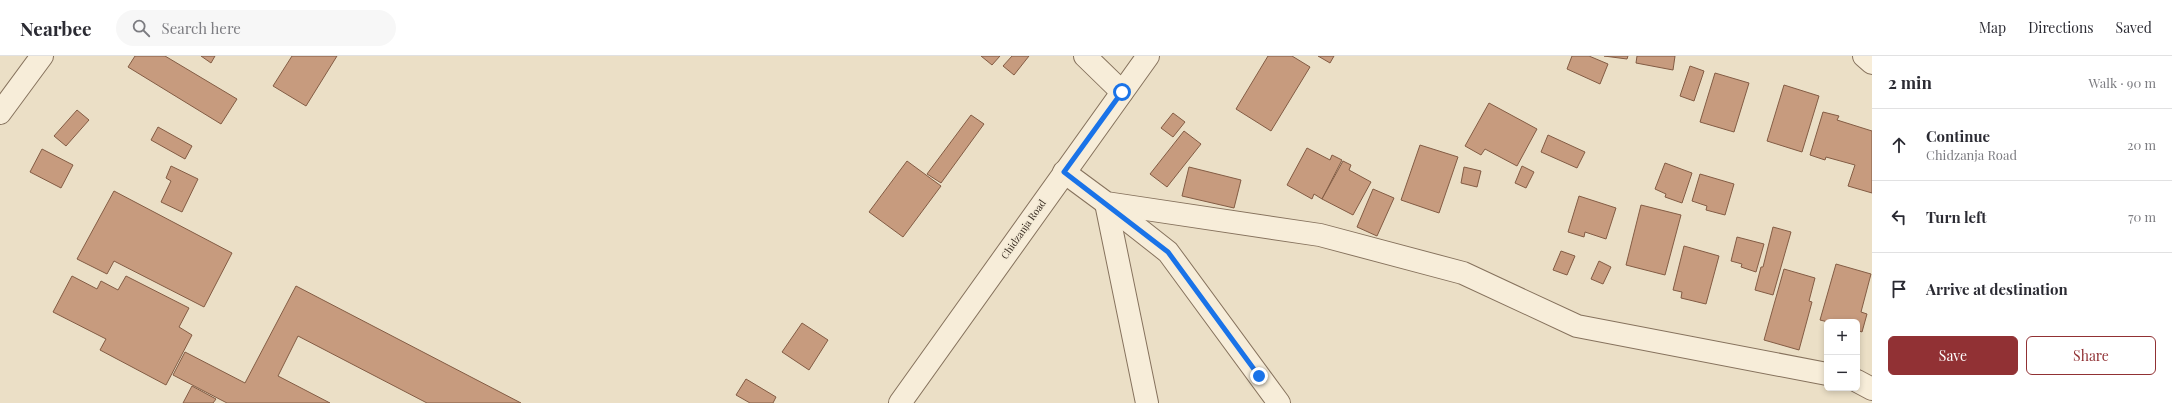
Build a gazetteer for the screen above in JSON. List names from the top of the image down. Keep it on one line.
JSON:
{"streets":{"street":["Chidzanja Road"]},"page":{"header":"Nearbee","search":"Search here","nav":["Map","Directions","Saved"],"heading":["2 min","Walk · 90 m"],"list":[["Continue","Chidzanja Road","20 m"],["Turn left","70 m"],"Arrive at destination"],"map_buttons":["+","−"],"buttons":["Save","Share"]}}
